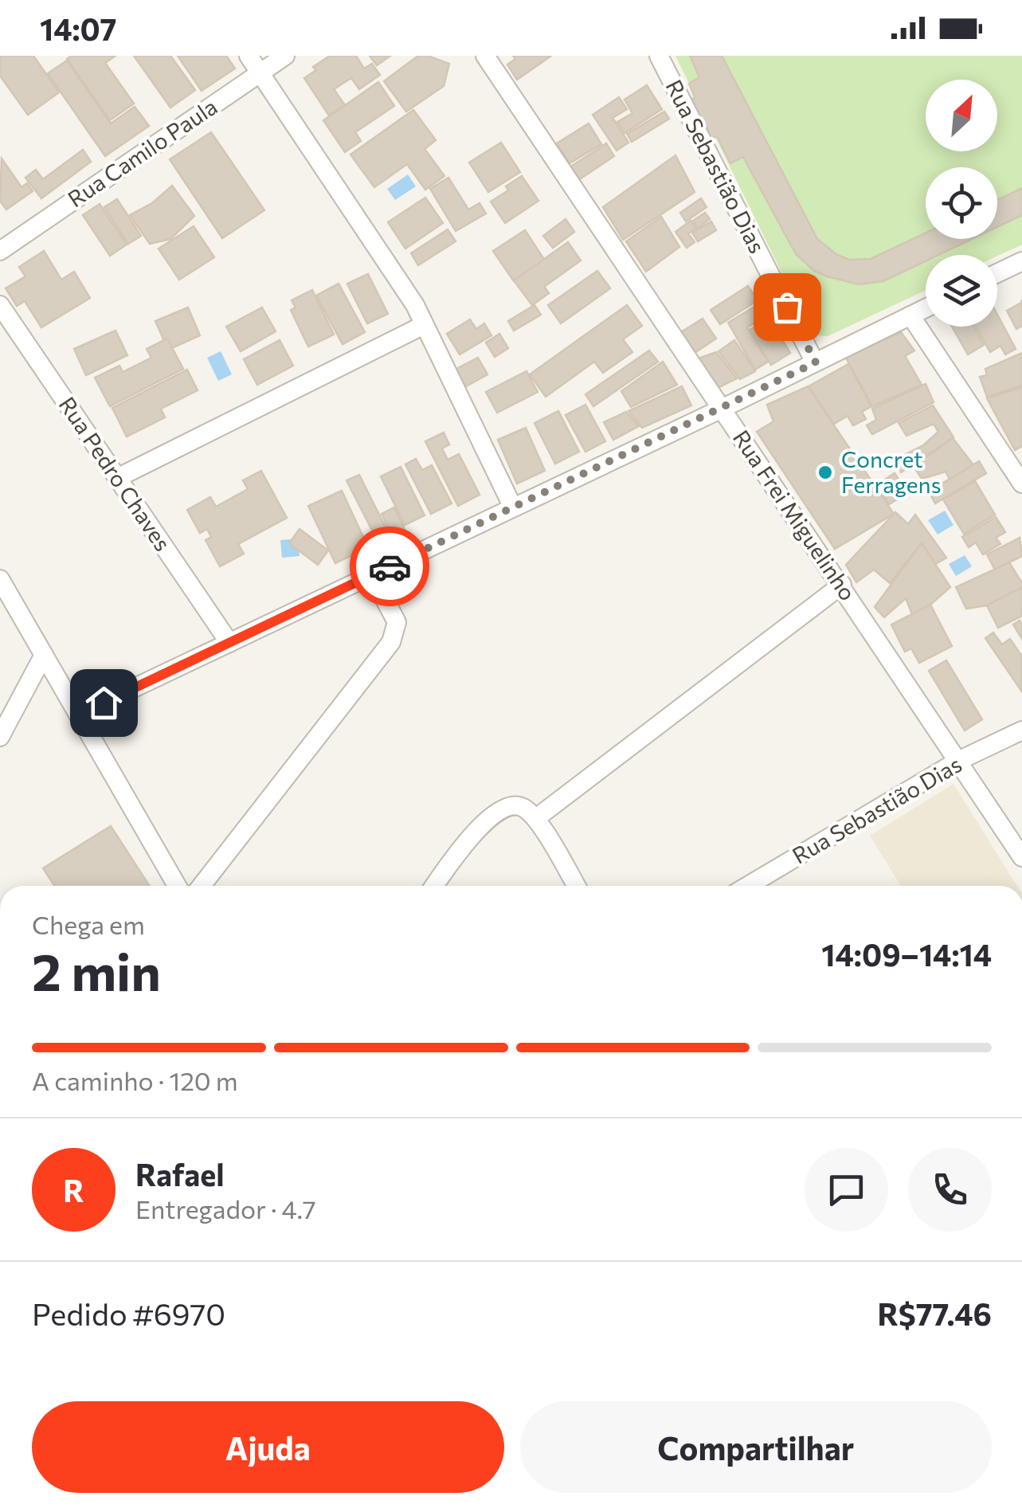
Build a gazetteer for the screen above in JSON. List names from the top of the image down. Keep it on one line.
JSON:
{"streets":{"street":["Rua Camilo Paula","Rua Sebastião Dias","Rua Pedro Chaves","Rua Frei Miguelinho"]},"crossings":[["Rua Sebastião Dias","Rua Frei Miguelinho"]],"places":["Concret Ferragens"],"north":"top right","page":{"status":"14:07","heading":["2 min","Chega em","14:09–14:14"],"panel":["Rafael","Entregador · 4.7","Pedido #6970","R$77.46"],"bar":"A caminho · 120 m","round":"R","buttons":["Ajuda","Compartilhar"]}}
